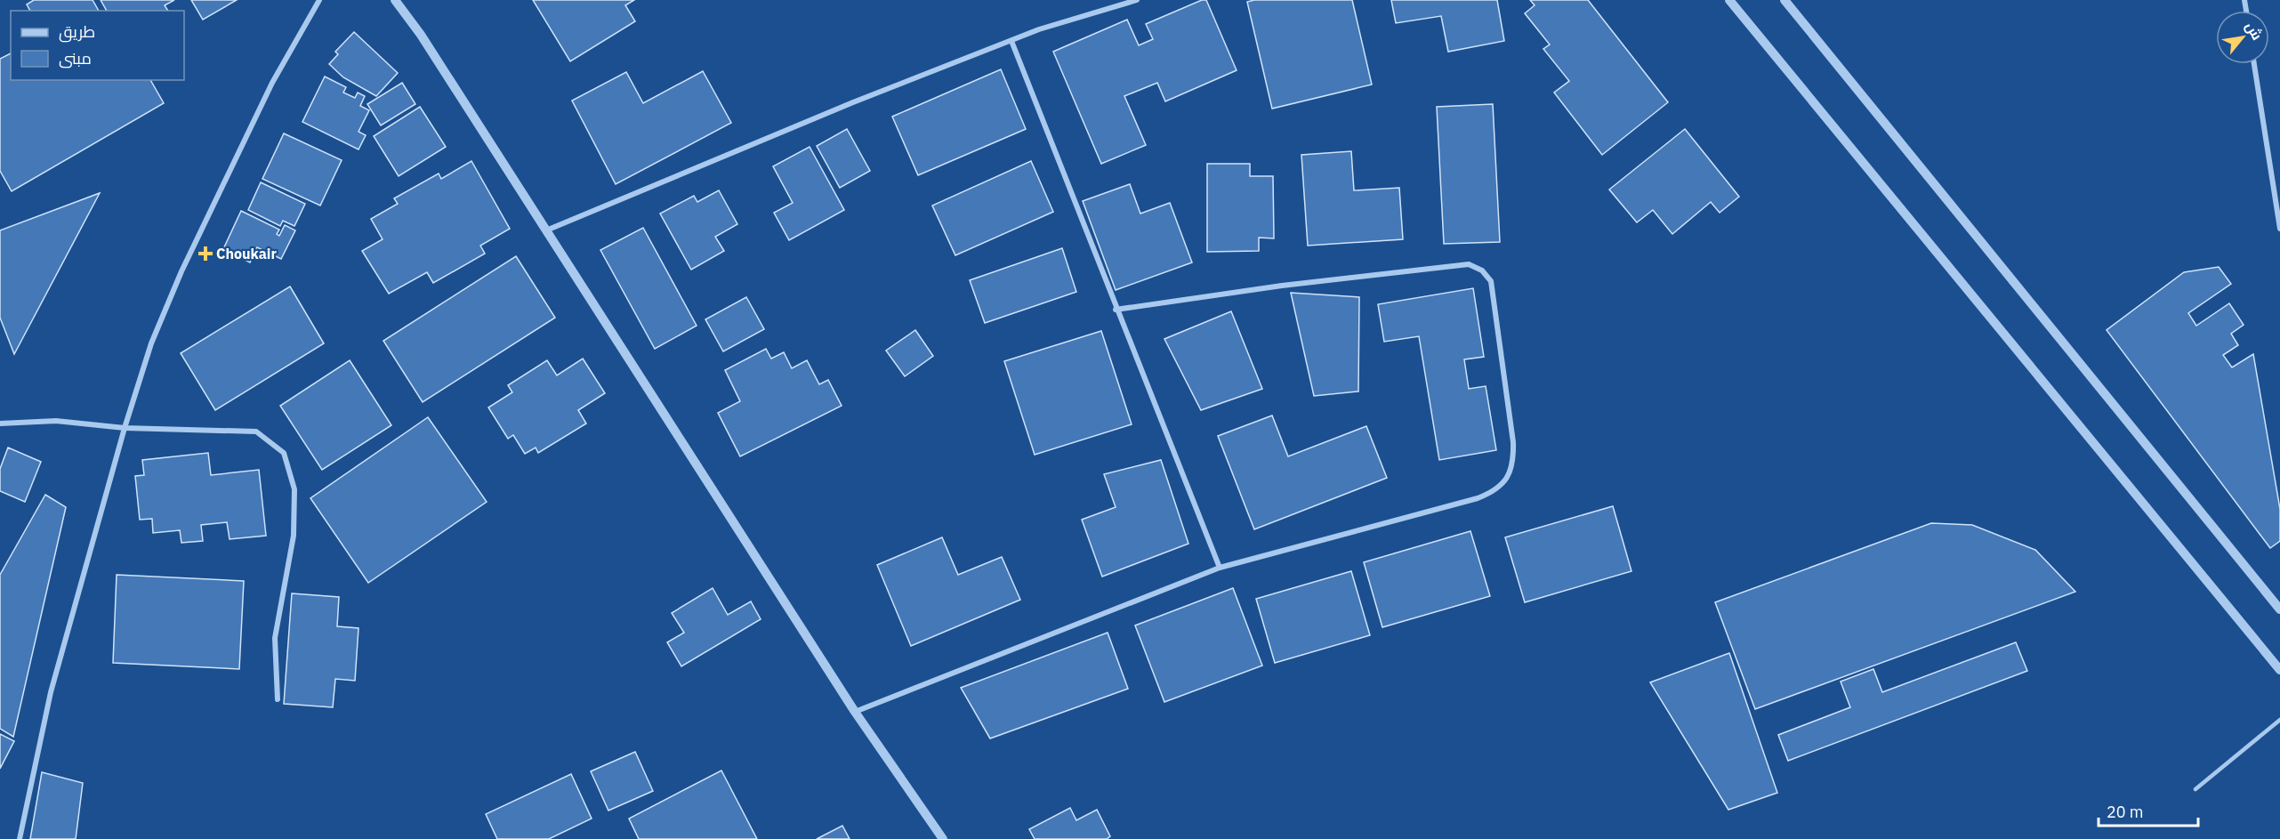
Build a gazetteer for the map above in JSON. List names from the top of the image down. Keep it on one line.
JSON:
{"places":{"health":["Choukair"]},"legend":["طريق","مبنى"],"scale_bar":"20 m","north":"top right"}
